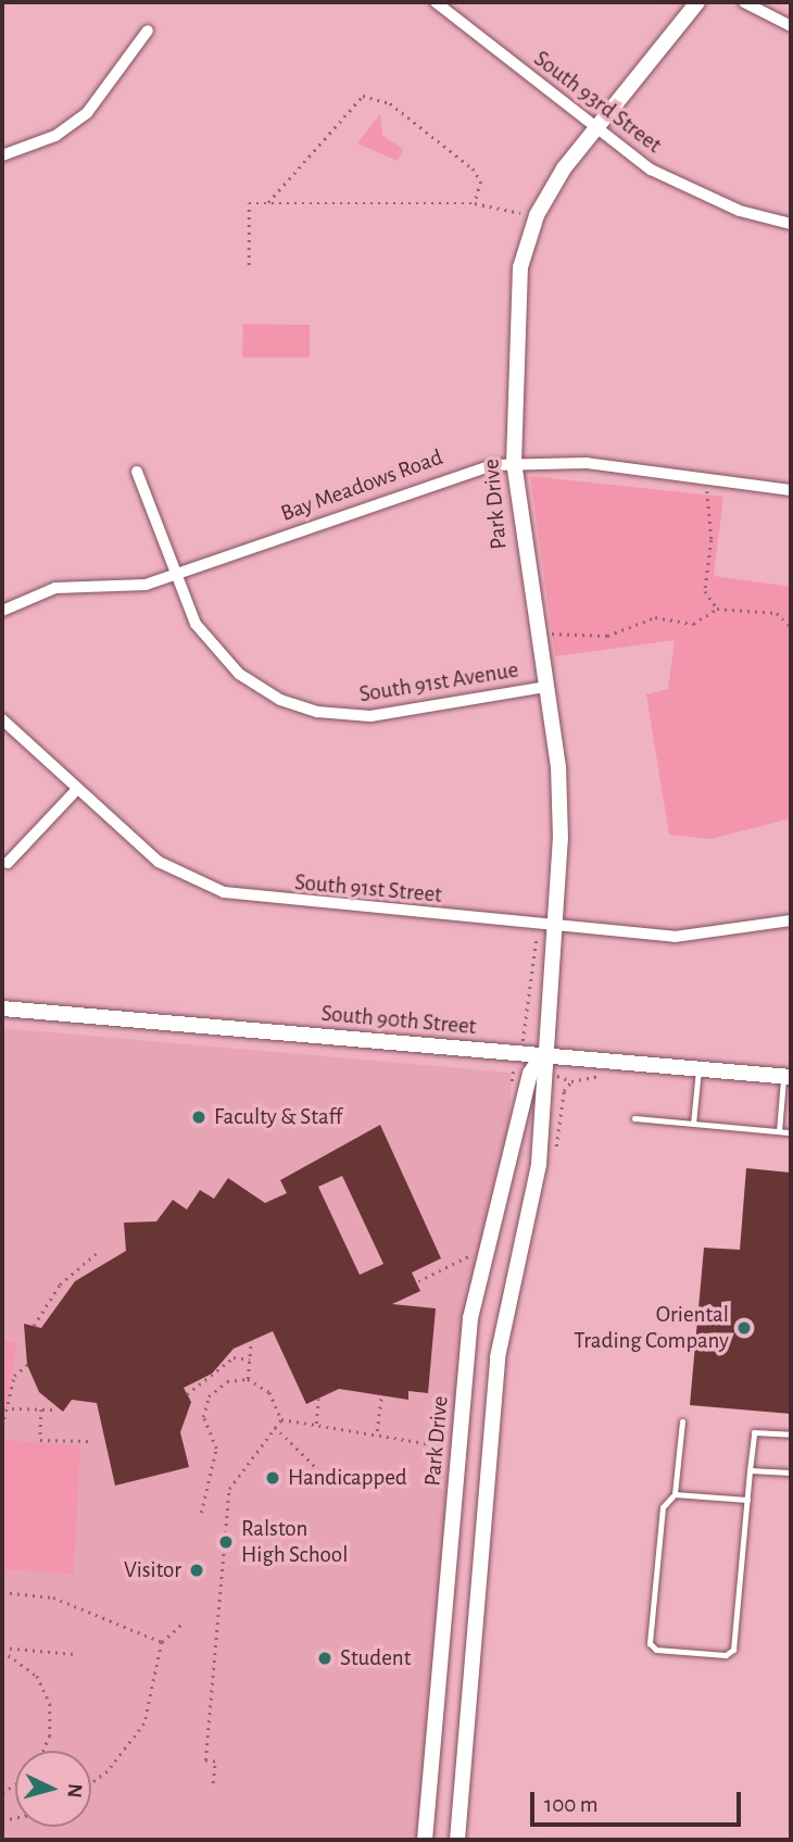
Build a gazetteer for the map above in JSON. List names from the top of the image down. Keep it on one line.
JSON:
{"streets":{"street":["South 93rd Street","Bay Meadows Road","Park Drive","South 91st Avenue","South 91st Street","South 90th Street"]},"crossings":[["South 93rd Street","Park Drive"],["Bay Meadows Road","Park Drive"],["Bay Meadows Road","South 91st Avenue"],["Park Drive","South 91st Avenue"],["Park Drive","South 91st Street"],["Park Drive","South 90th Street"]],"places":["Faculty & Staff","Oriental Trading Company","Handicapped","Ralston High School","Visitor","Student"],"scale_bar":"100 m","north":"right"}
